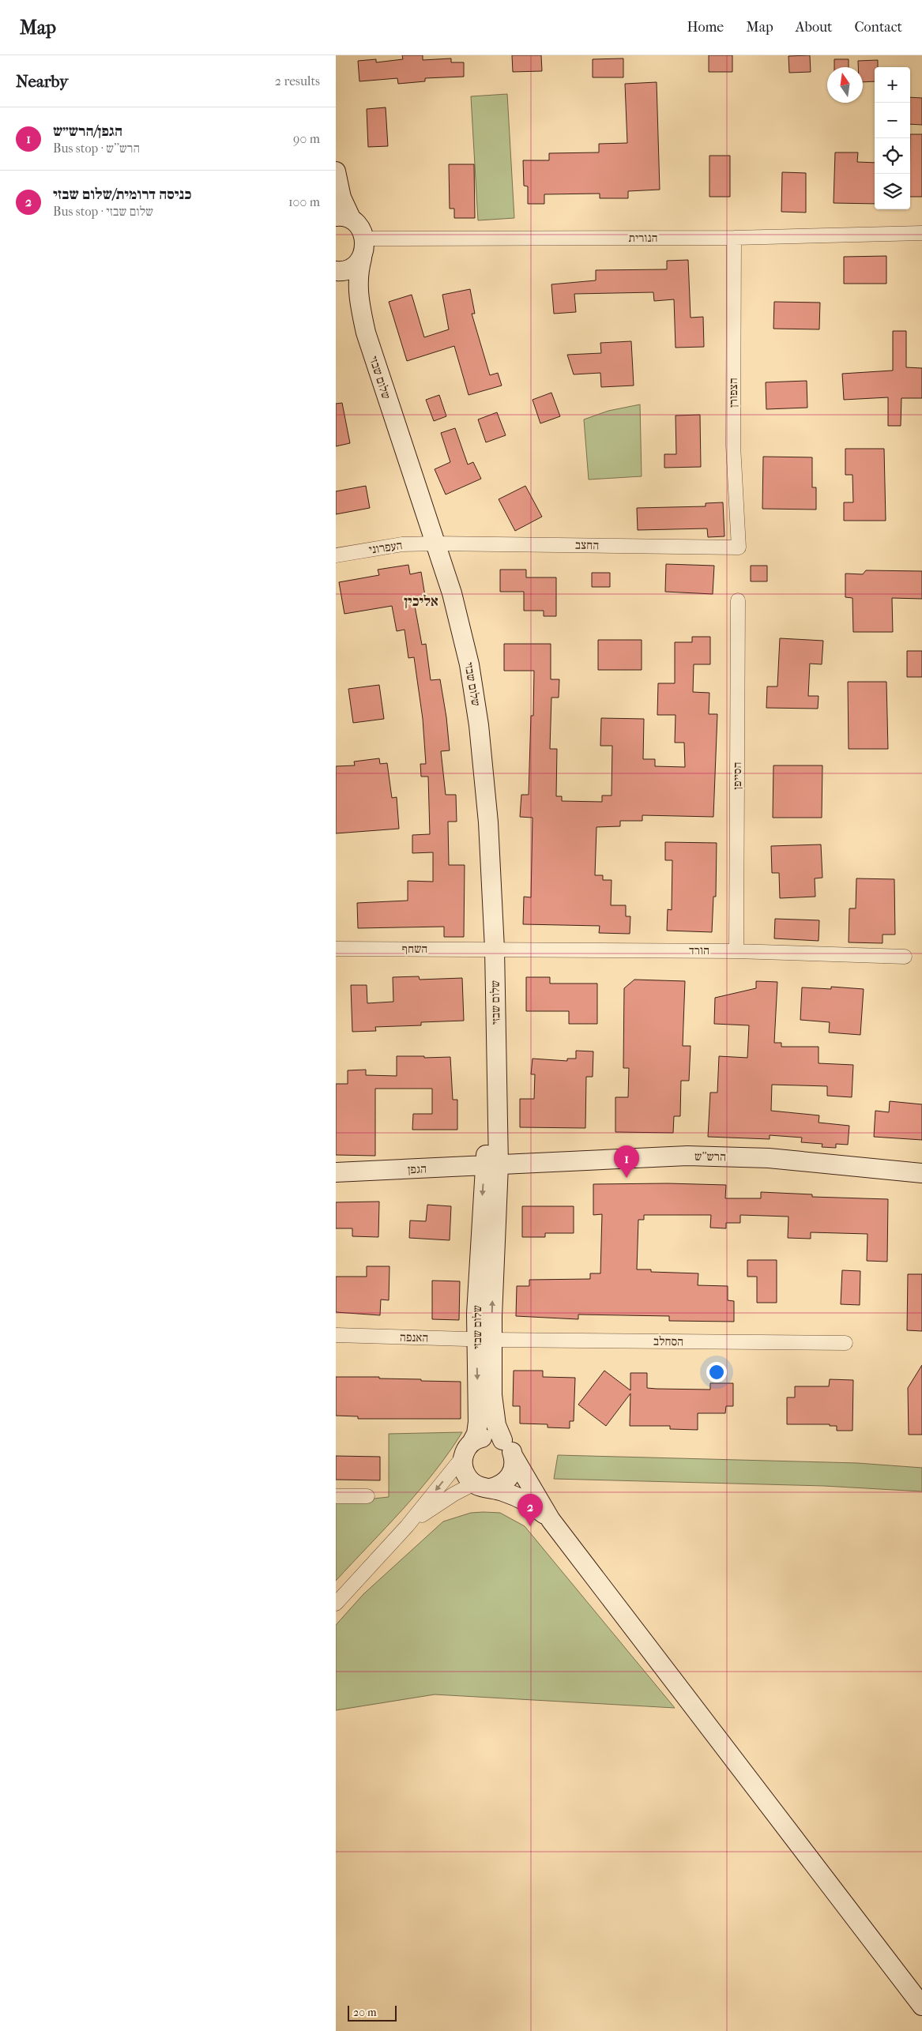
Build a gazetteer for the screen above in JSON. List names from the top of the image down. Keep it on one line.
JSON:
{"streets":{"street":["הנורית","שלום שבזי","הצפורן","החצב","העפרוני","הסייפן","השחף","הורד","הרש''ש","הגפן","האנפה","הסחלב"]},"crossings":[["הנורית","שלום שבזי"],["הנורית","הצפורן"],["שלום שבזי","החצב"],["שלום שבזי","העפרוני"],["שלום שבזי","השחף"],["שלום שבזי","הורד"],["שלום שבזי","הרש''ש"],["שלום שבזי","הגפן"],["שלום שבזי","האנפה"],["שלום שבזי","הסחלב"],["הצפורן","החצב"],["החצב","העפרוני"],["הסייפן","הורד"],["השחף","הורד"],["הרש''ש","הגפן"],["האנפה","הסחלב"]],"districts":["אליכין"],"scale_bar":"20 m","north":"top","page":{"header":"Map","nav":["Home","Map","About","Contact"],"heading":["Nearby","2 results"],"map_buttons":["+","−"],"list":[{"mark":"1","name":"הגפן/הרש״ש","note":"Bus stop · הרש''ש","value":"90 m"},{"mark":"2","name":"כניסה דרומית/שלום שבזי","note":"Bus stop · שלום שבזי","value":"100 m"}],"pins":["1","2"],"scale":"20 m"}}
